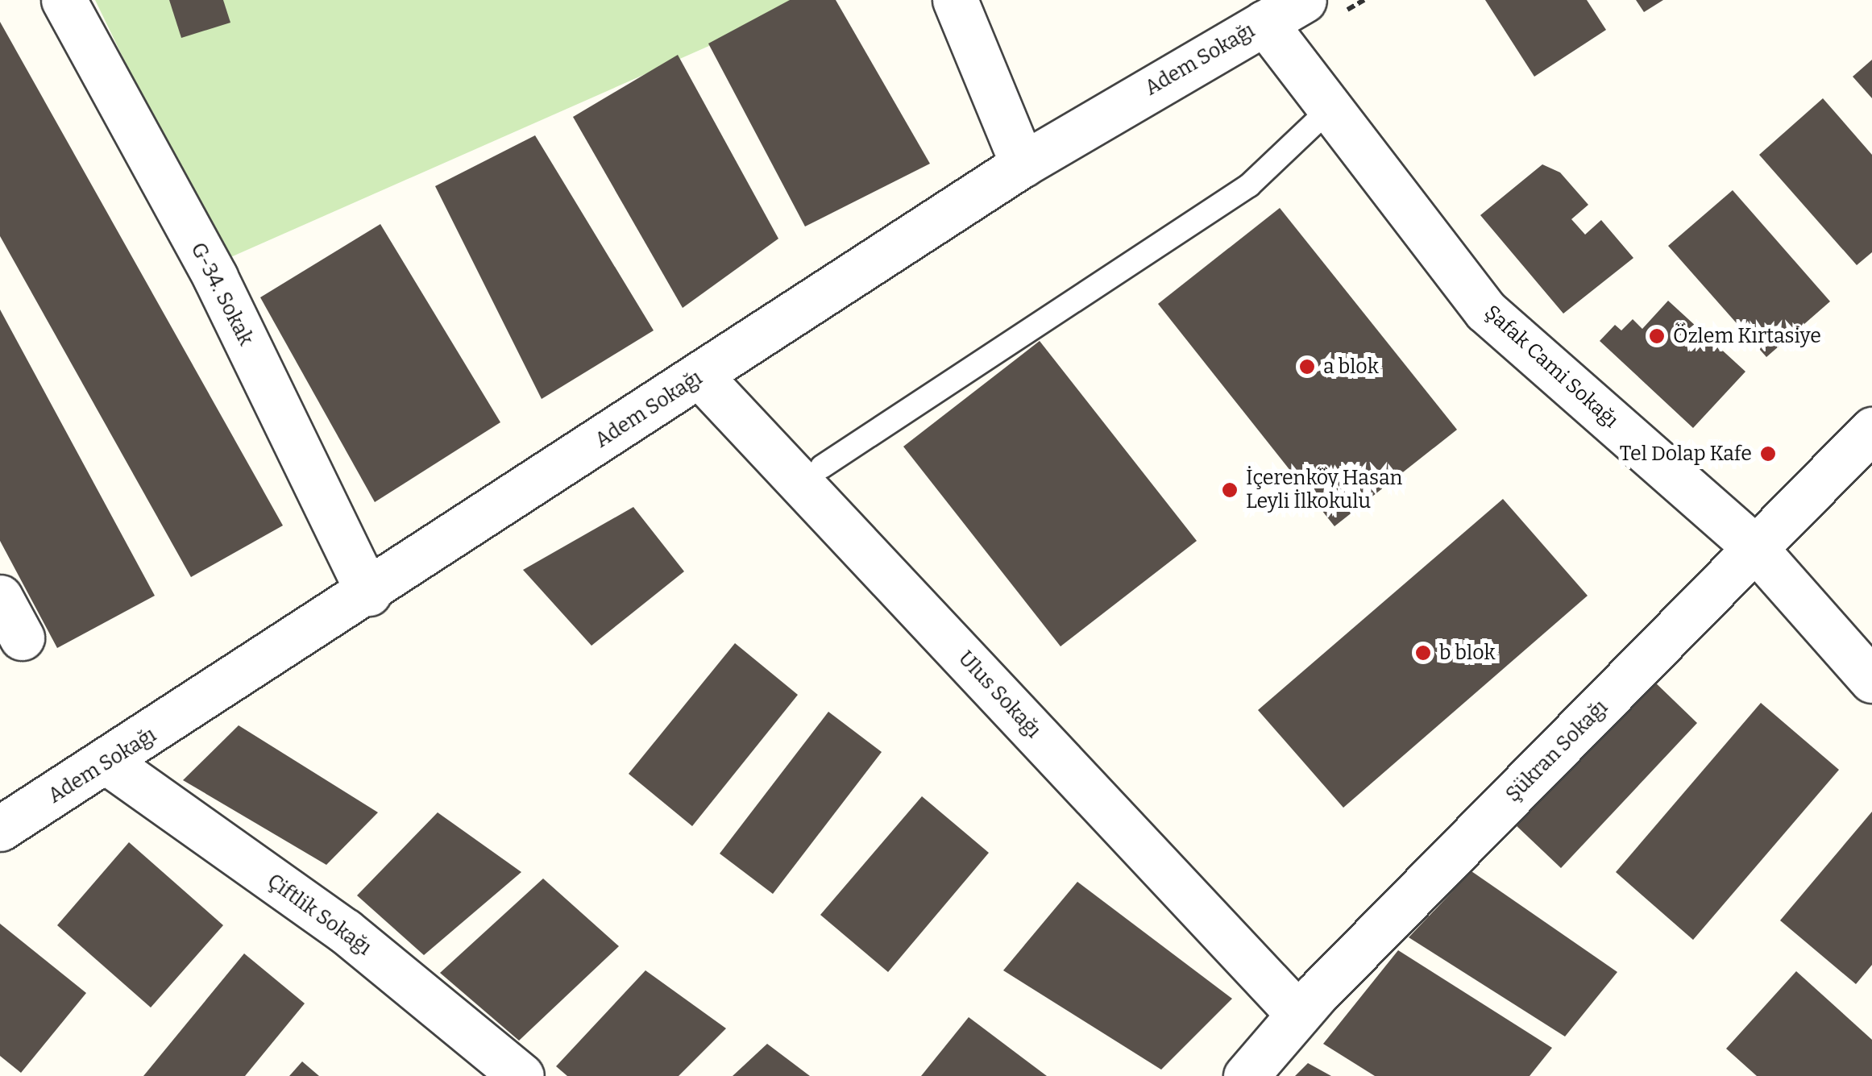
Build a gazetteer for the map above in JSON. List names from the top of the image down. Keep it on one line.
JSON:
{"streets":{"street":["Adem Sokağı","G-34. Sokak","Şafak Cami Sokağı","Ulus Sokağı","Şükran Sokağı","Çiftlik Sokağı"]},"crossings":[["Adem Sokağı","G-34. Sokak"],["Adem Sokağı","Şafak Cami Sokağı"],["Adem Sokağı","Ulus Sokağı"],["Adem Sokağı","Çiftlik Sokağı"],["Şafak Cami Sokağı","Şükran Sokağı"],["Ulus Sokağı","Şükran Sokağı"]],"places":["Özlem Kırtasiye","a blok","Tel Dolap Kafe","İçerenköy Hasan Leyli İlkokulu","b blok"]}
